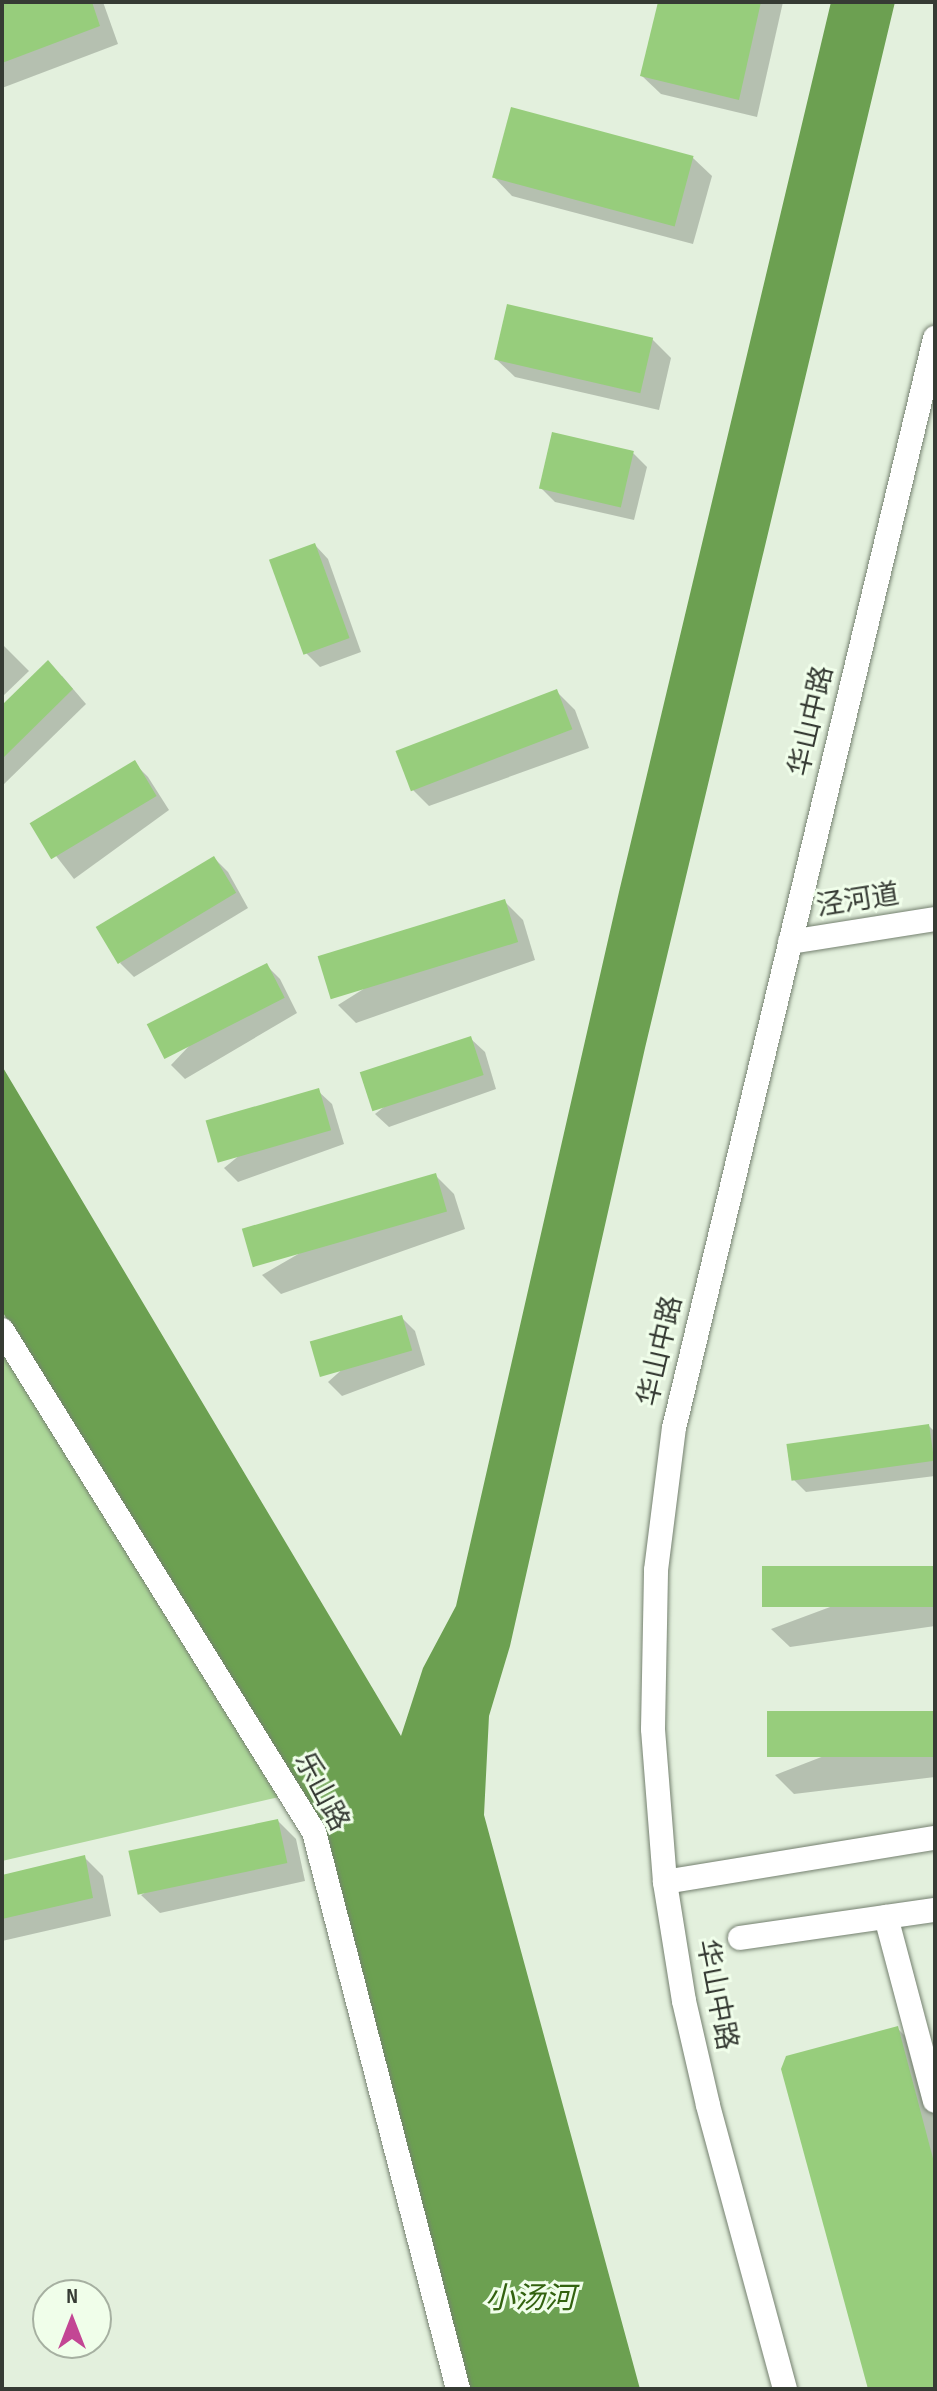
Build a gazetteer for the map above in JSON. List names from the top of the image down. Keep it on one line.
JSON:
{"streets":{"street":["华山中路","泾河道","乐山路"]},"crossings":[["华山中路","泾河道"]],"water":["小汤河"],"north":"top"}
